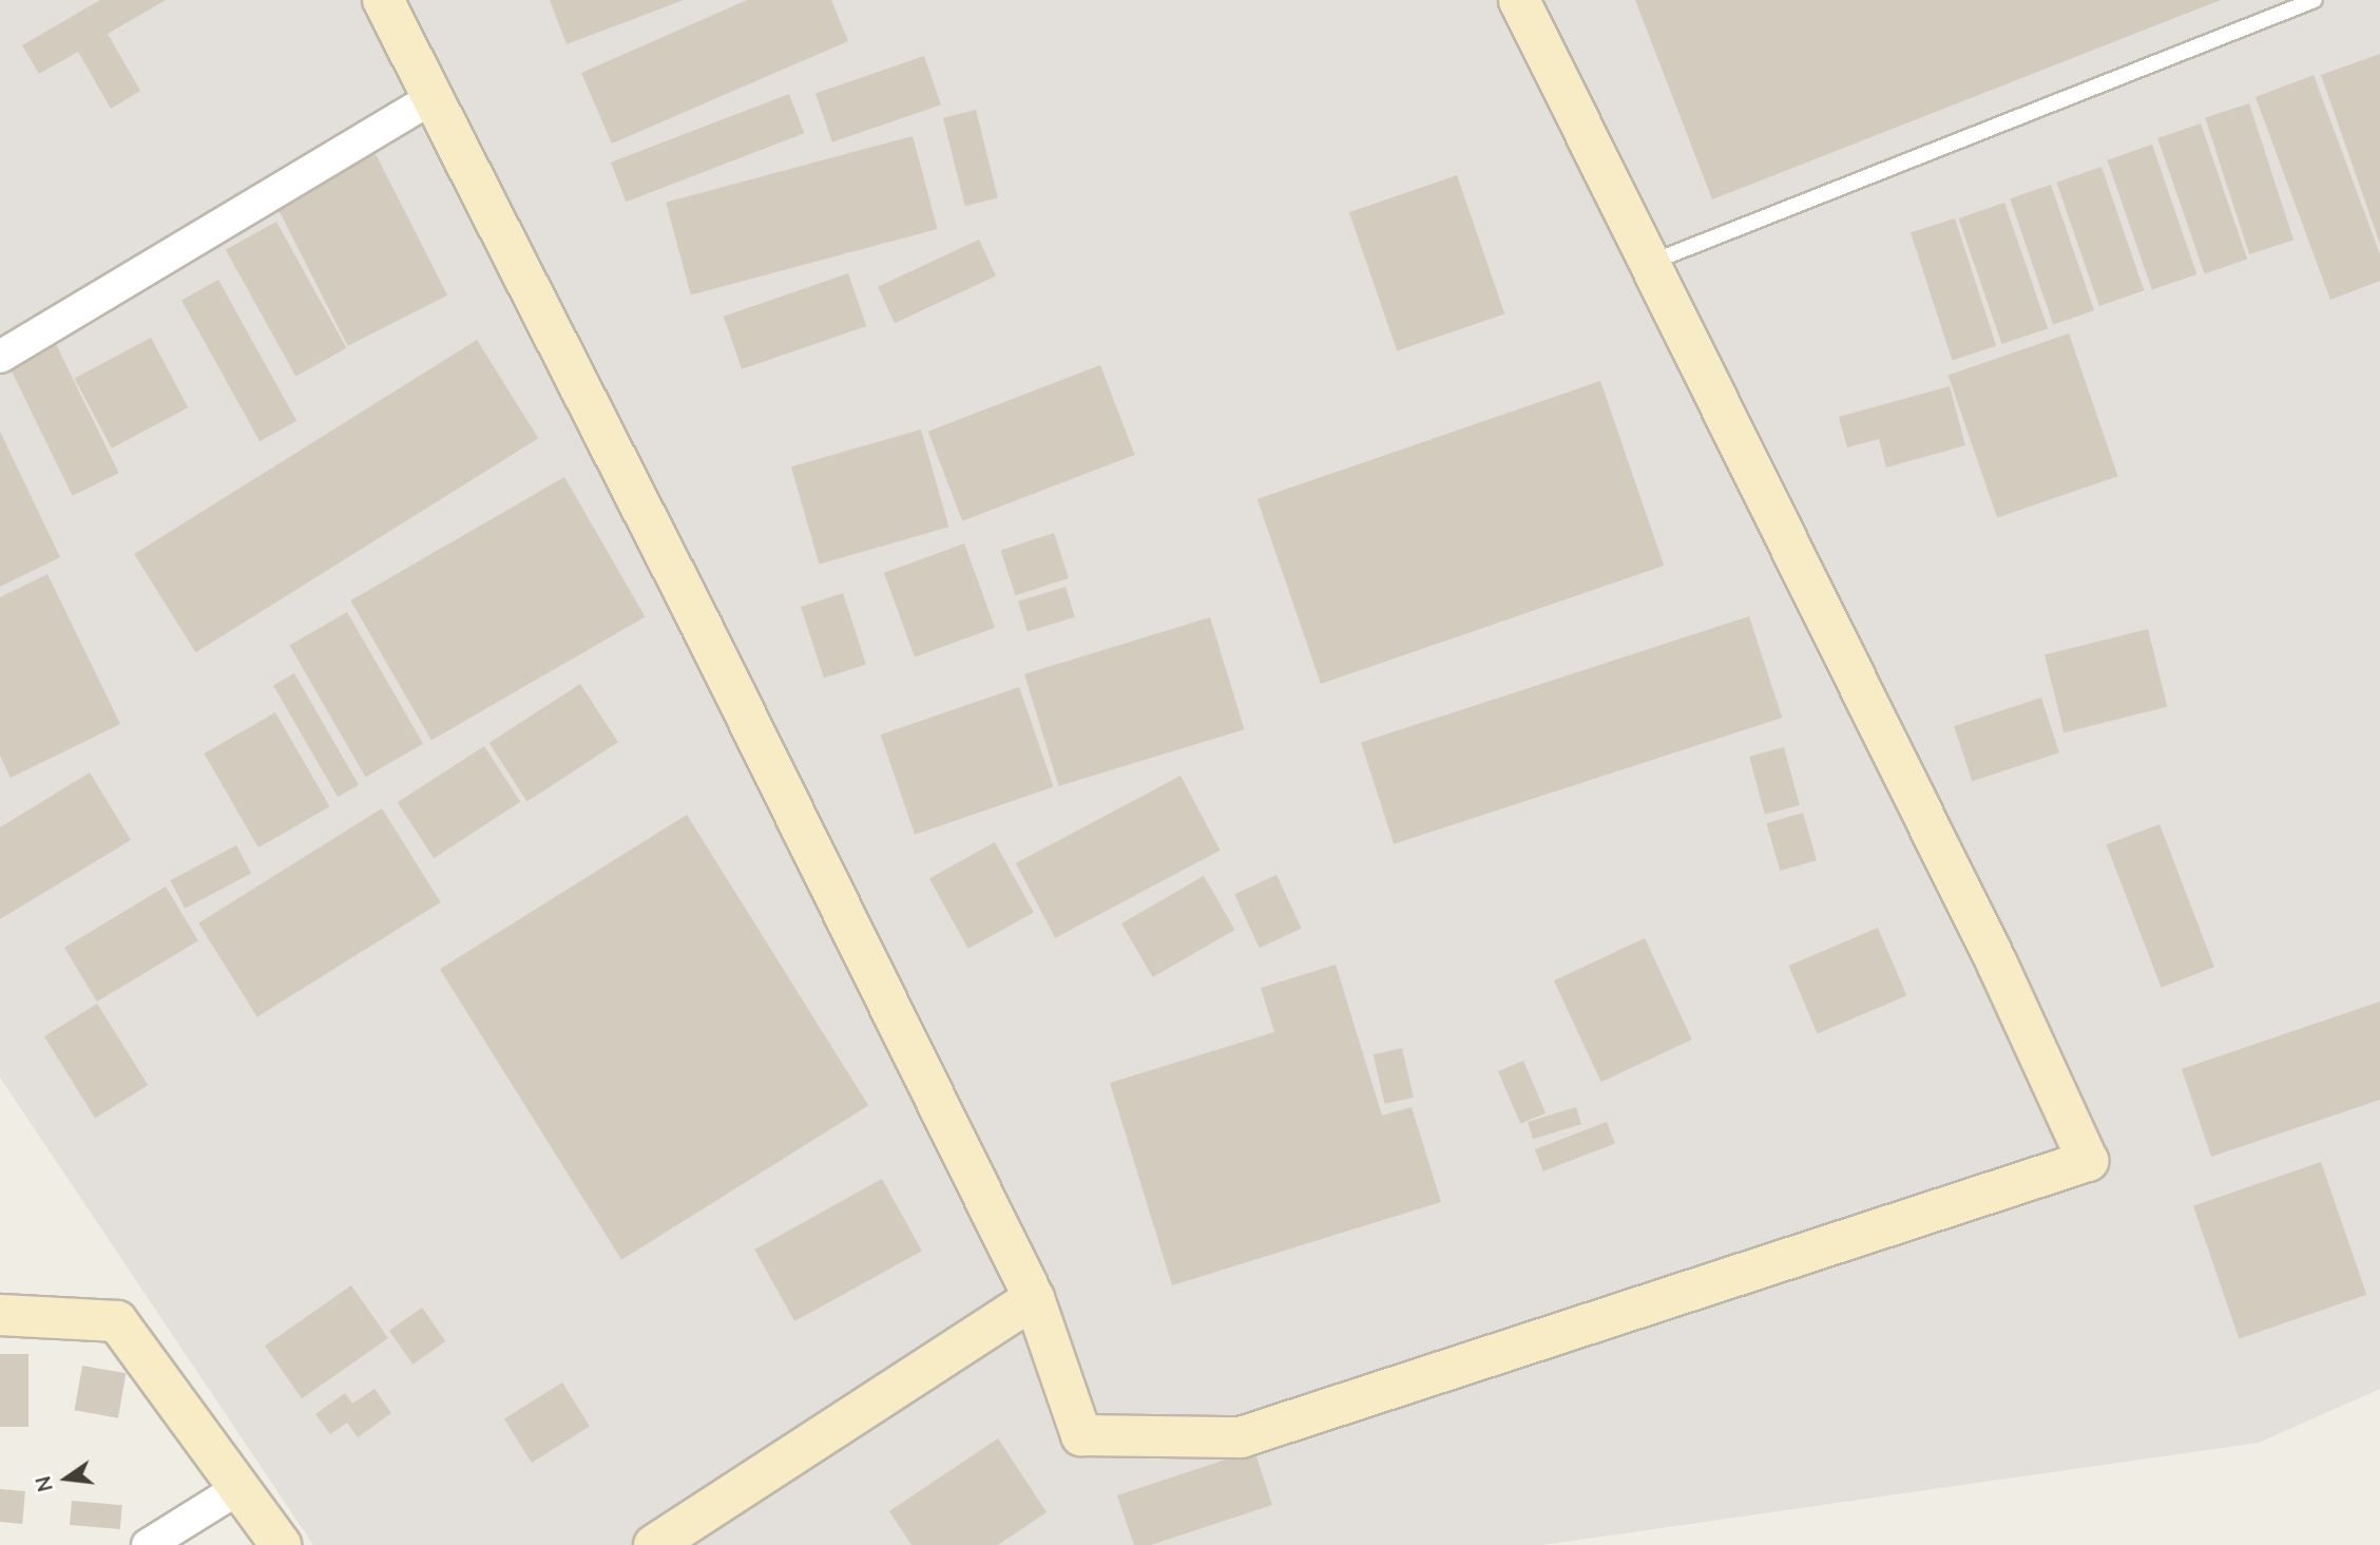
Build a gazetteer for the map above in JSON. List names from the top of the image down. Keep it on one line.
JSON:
{"north":"left"}
